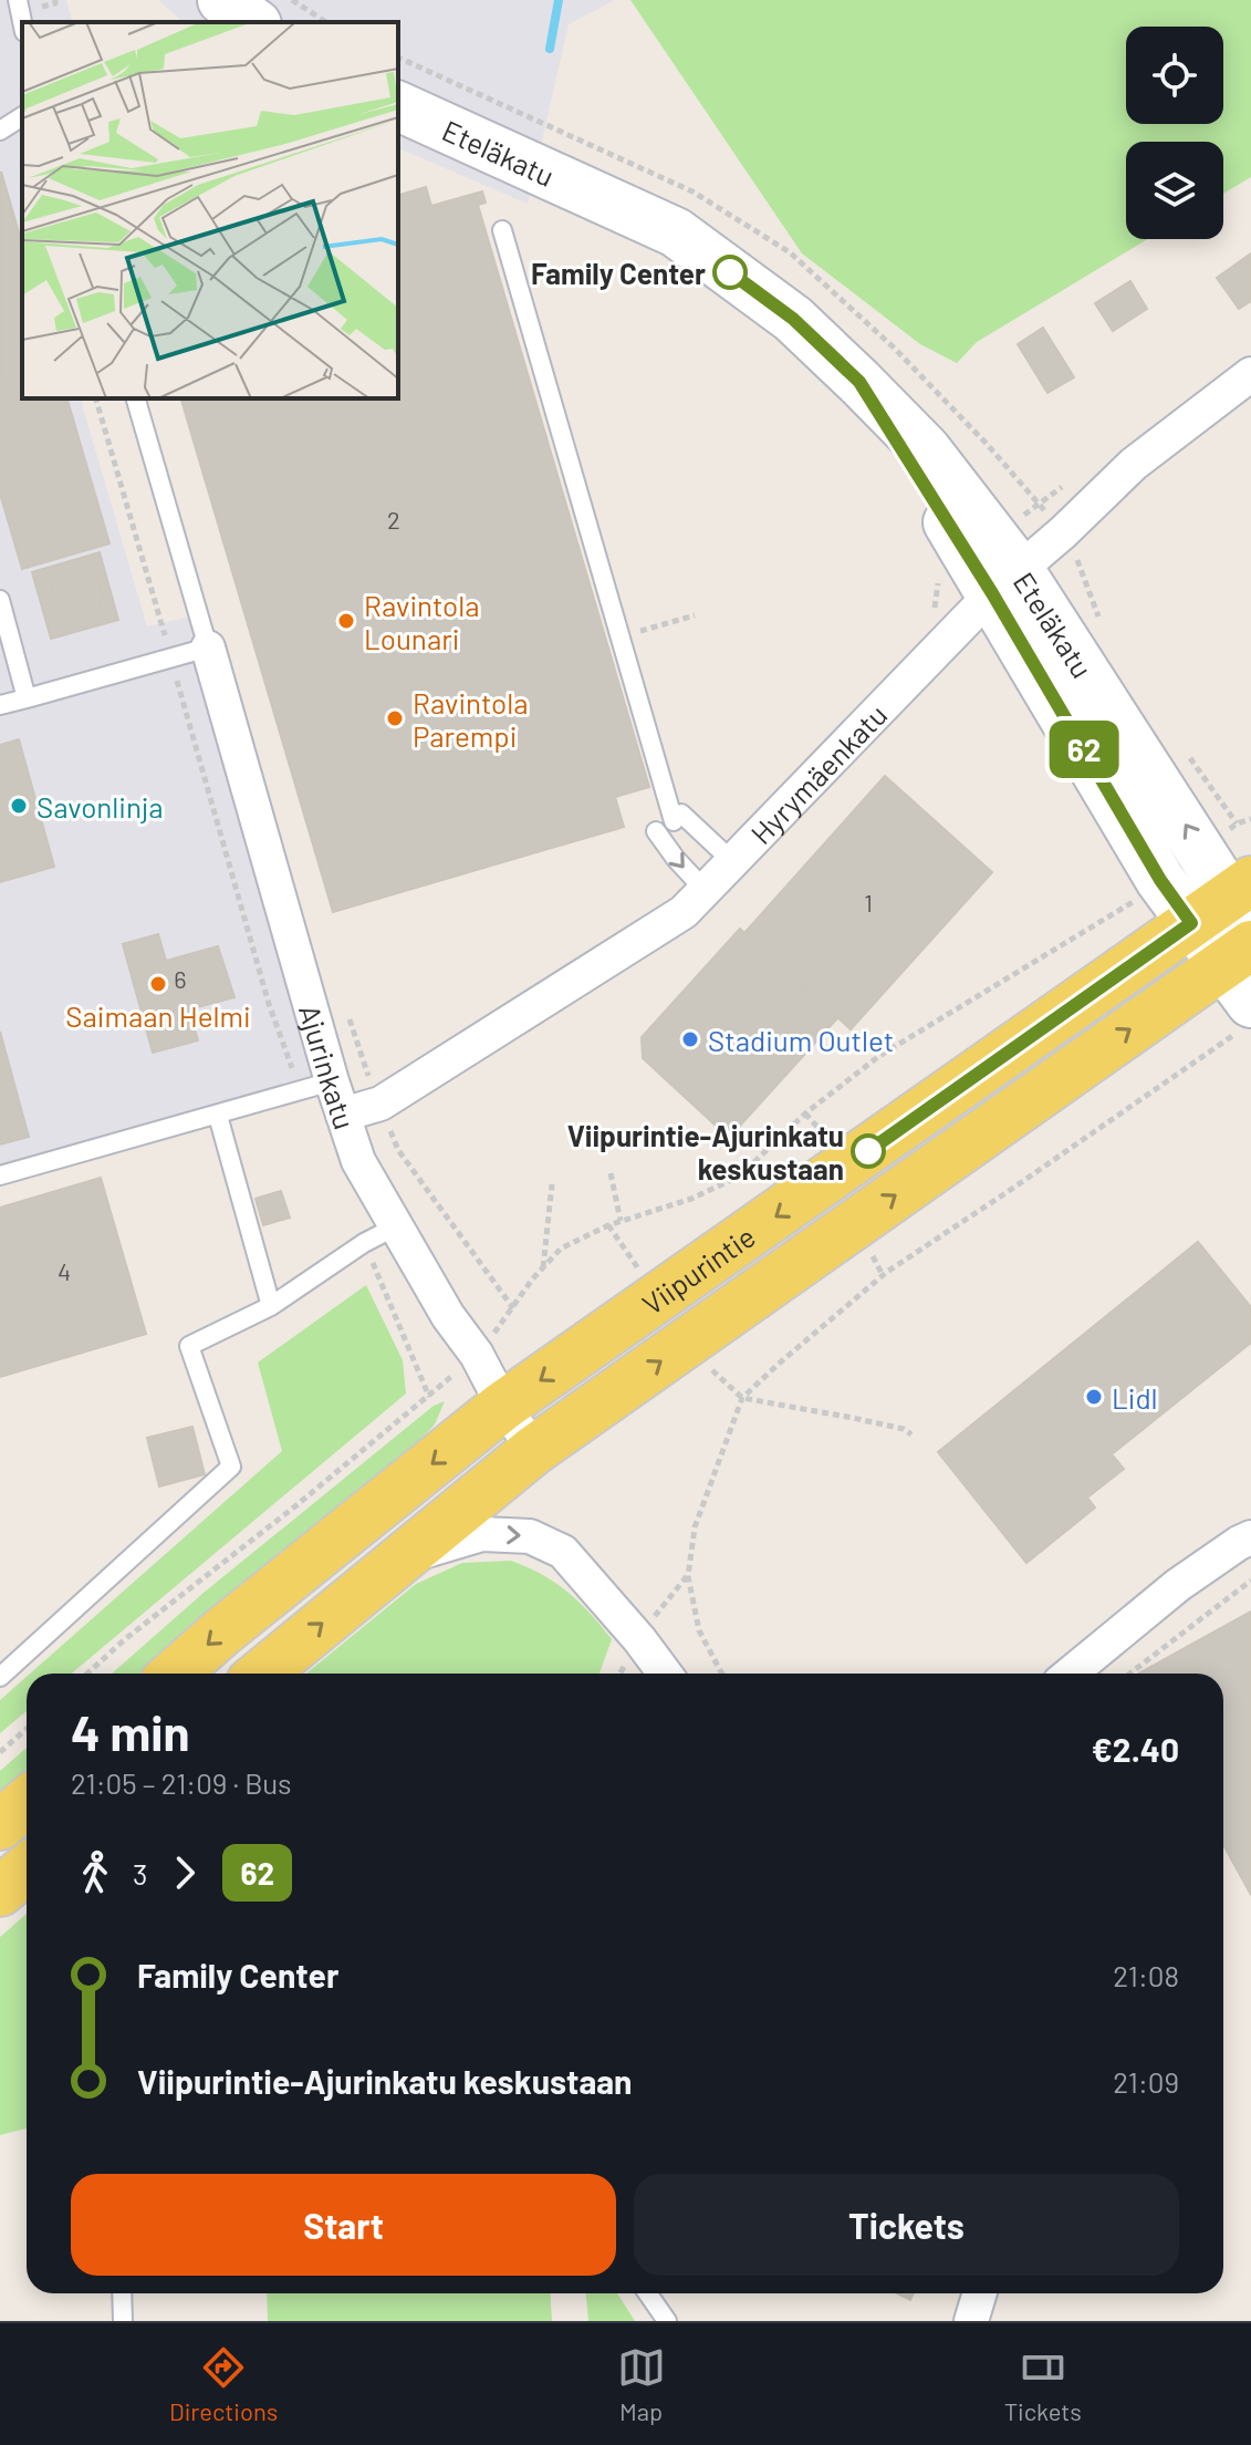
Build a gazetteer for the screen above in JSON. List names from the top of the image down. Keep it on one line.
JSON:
{"streets":{"main road":["Eteläkatu","Viipurintie"],"street":["Hyrymäenkatu","Ajurinkatu"]},"crossings":[["Eteläkatu","Hyrymäenkatu"],["Eteläkatu","Viipurintie"],["Hyrymäenkatu","Ajurinkatu"],["Ajurinkatu","Viipurintie"]],"places":["Family Center","Ravintola Lounari","Ravintola Parempi","Savonlinja","Saimaan Helmi","Stadium Outlet","Viipurintie-Ajurinkatu keskustaan","Lidl"],"lines":["bus line 62"],"house_numbers":["2","1","6","4"],"page":{"on_map":"62","heading":["4 min","21:05 – 21:09 · Bus","€2.40"],"legs":["3","62"],"list":[{"name":"Family Center","value":"21:08"},{"name":"Viipurintie-Ajurinkatu keskustaan","value":"21:09"}],"buttons":["Start","Tickets"],"tabs":["Directions","Map","Tickets"]}}
